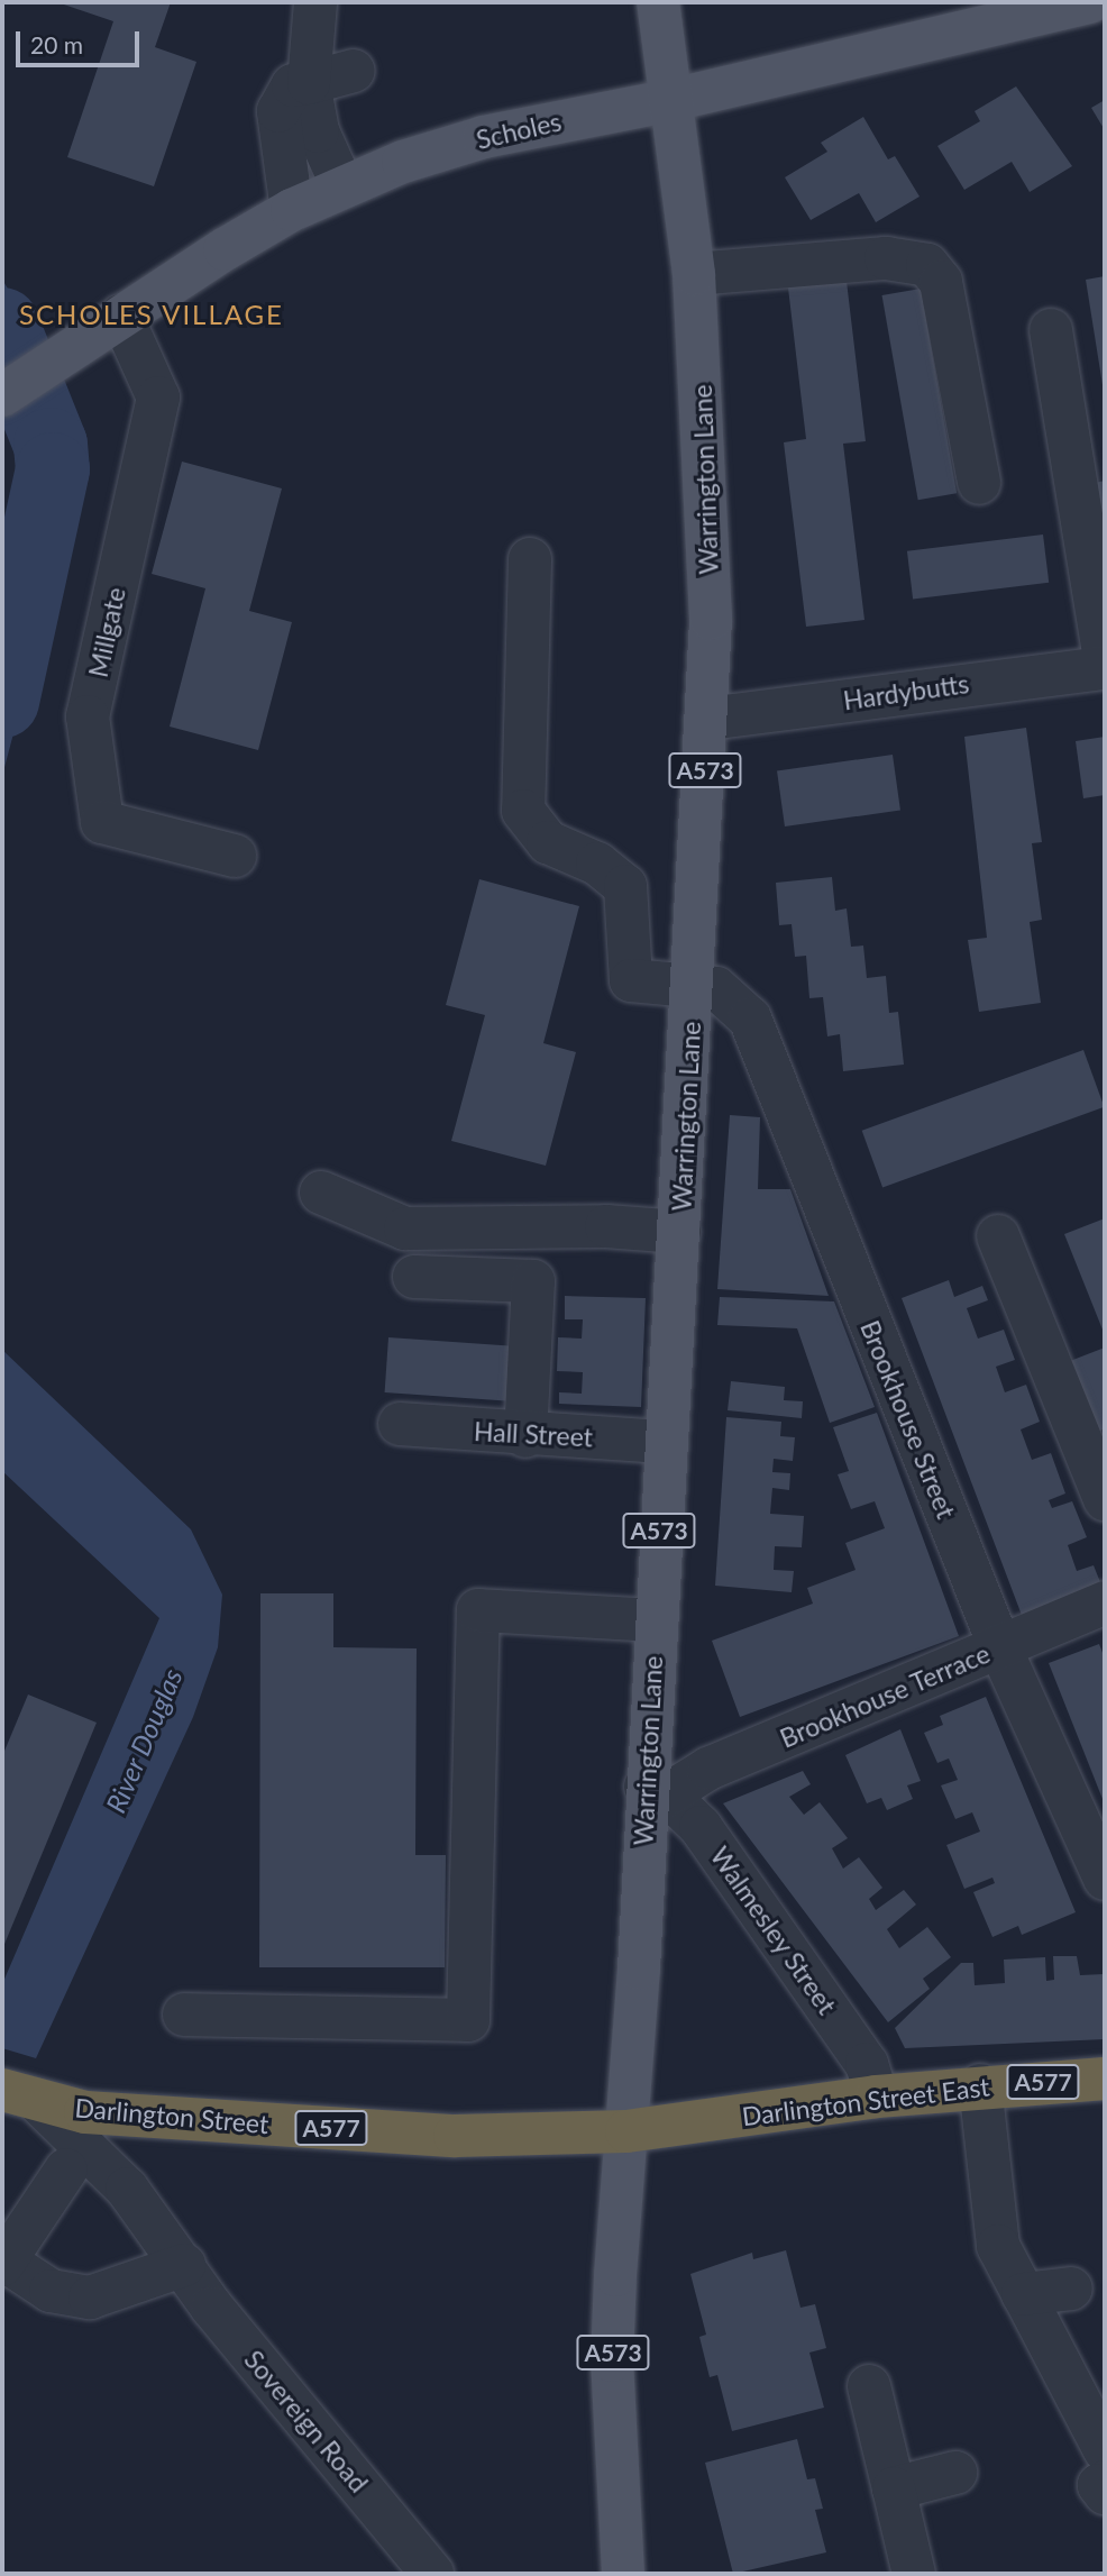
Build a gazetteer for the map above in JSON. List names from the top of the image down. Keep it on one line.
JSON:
{"streets":{"highway":["A577","Darlington Street East","Darlington Street"],"main road":["Scholes","Warrington Lane","A573"],"street":["Millgate","Hardybutts","Brookhouse Street","Hall Street","Brookhouse Terrace","Walmesley Street","Sovereign Road"]},"crossings":[["Scholes","Warrington Lane"],["Scholes","Millgate"],["Scholes","A573"],["Warrington Lane","Hardybutts"],["Warrington Lane","A573"],["Warrington Lane","Brookhouse Street"],["Warrington Lane","Hall Street"],["Warrington Lane","Brookhouse Terrace"],["Warrington Lane","Walmesley Street"],["Warrington Lane","Darlington Street East"],["Warrington Lane","Darlington Street"],["A573","Darlington Street East"],["A573","Darlington Street"],["Brookhouse Street","Brookhouse Terrace"],["Brookhouse Terrace","Walmesley Street"],["Walmesley Street","Darlington Street East"],["Darlington Street East","Darlington Street"],["Darlington Street","Sovereign Road"]],"districts":["SCHOLES VILLAGE"],"water":["River Douglas"],"scale_bar":"20 m"}
